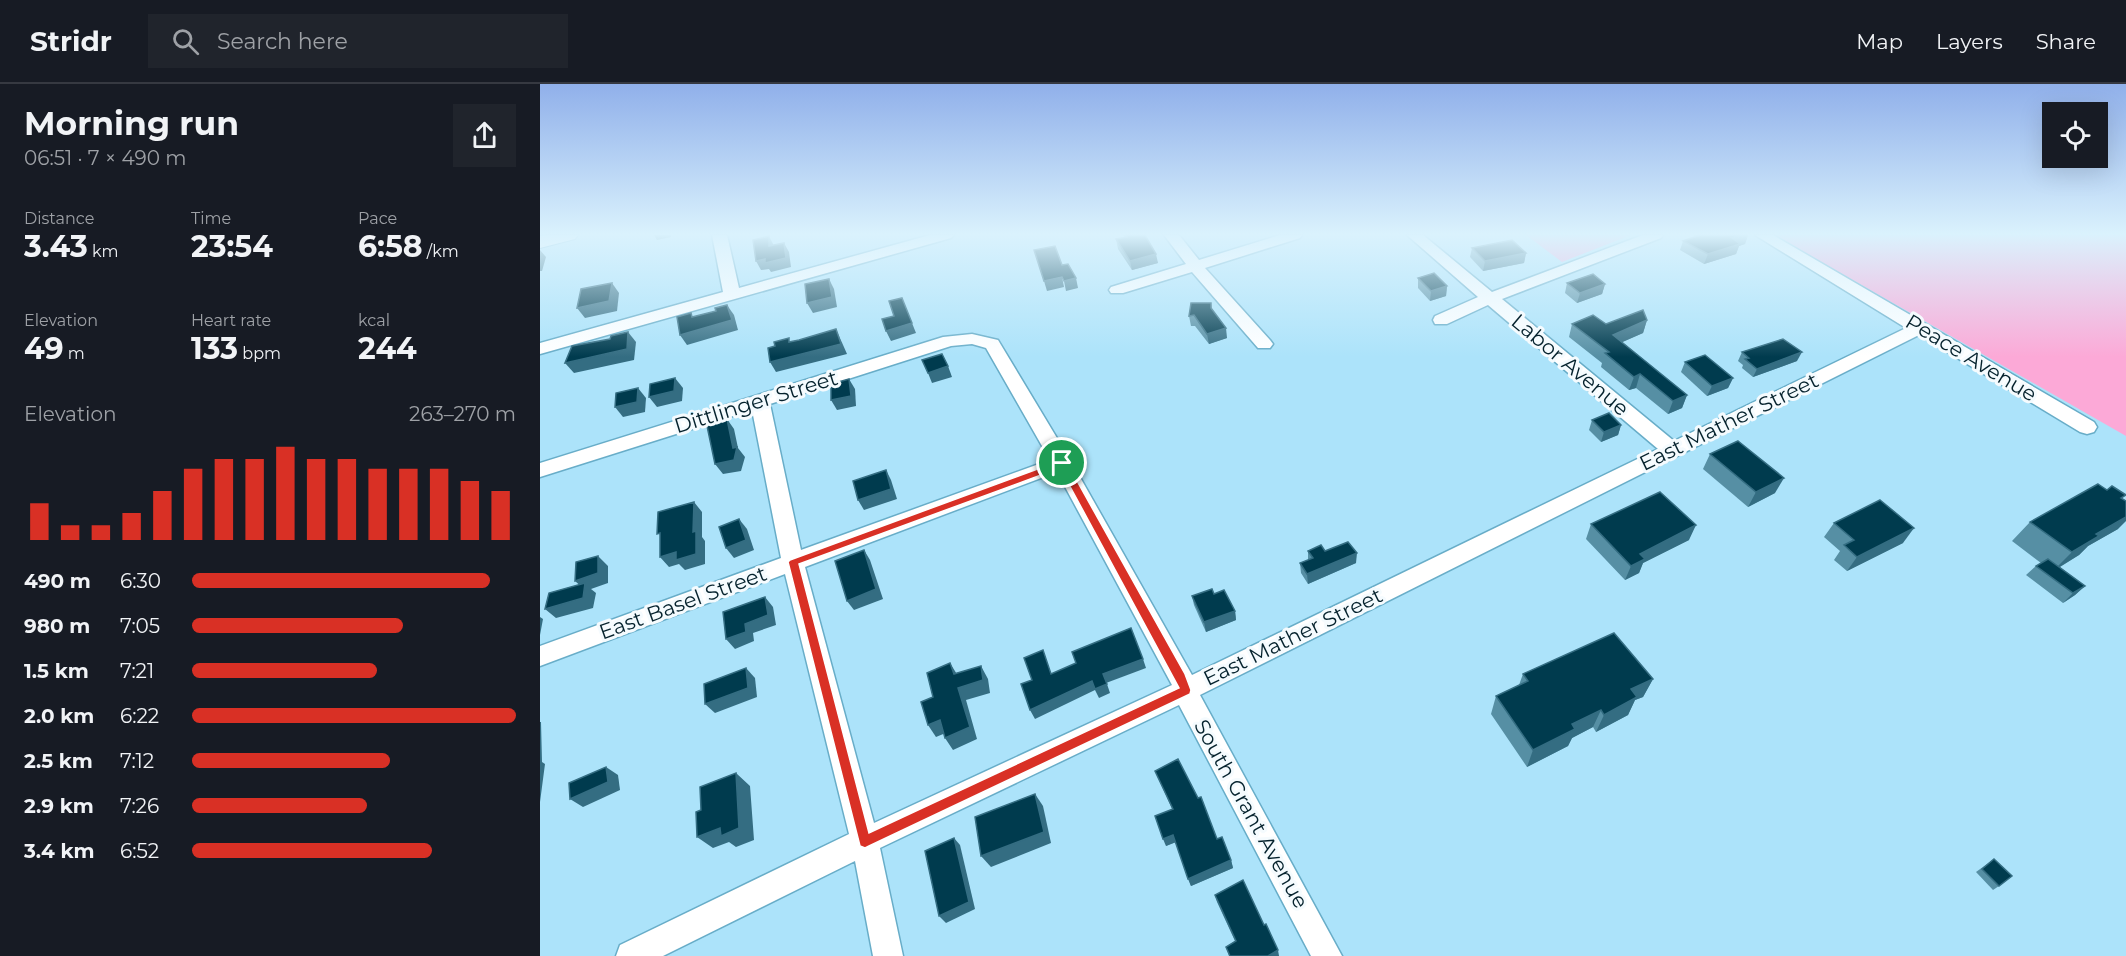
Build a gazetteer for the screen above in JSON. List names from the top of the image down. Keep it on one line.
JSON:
{"streets":{"street":["Peace Avenue","Labor Avenue","Dittlinger Street","East Mather Street","East Basel Street","South Grant Avenue"]},"crossings":[["Peace Avenue","East Mather Street"],["Labor Avenue","East Mather Street"],["Dittlinger Street","South Grant Avenue"],["East Mather Street","South Grant Avenue"],["East Basel Street","South Grant Avenue"]],"page":{"header":"Stridr","search":"Search here","nav":["Map","Layers","Share"],"heading":["Morning run","06:51 · 7 × 490 m"],"stats":[["Distance","3.43 km"],["Time","23:54"],["Pace","6:58 /km"],["Elevation","49 m"],["Heart rate","133 bpm"],["kcal","244"]],"chart":["Elevation","263–270 m"],"list":[{"name":"490 m","note":"6:30"},{"name":"980 m","note":"7:05"},{"name":"1.5 km","note":"7:21"},{"name":"2.0 km","note":"6:22"},{"name":"2.5 km","note":"7:12"},{"name":"2.9 km","note":"7:26"},{"name":"3.4 km","note":"6:52"}]}}
